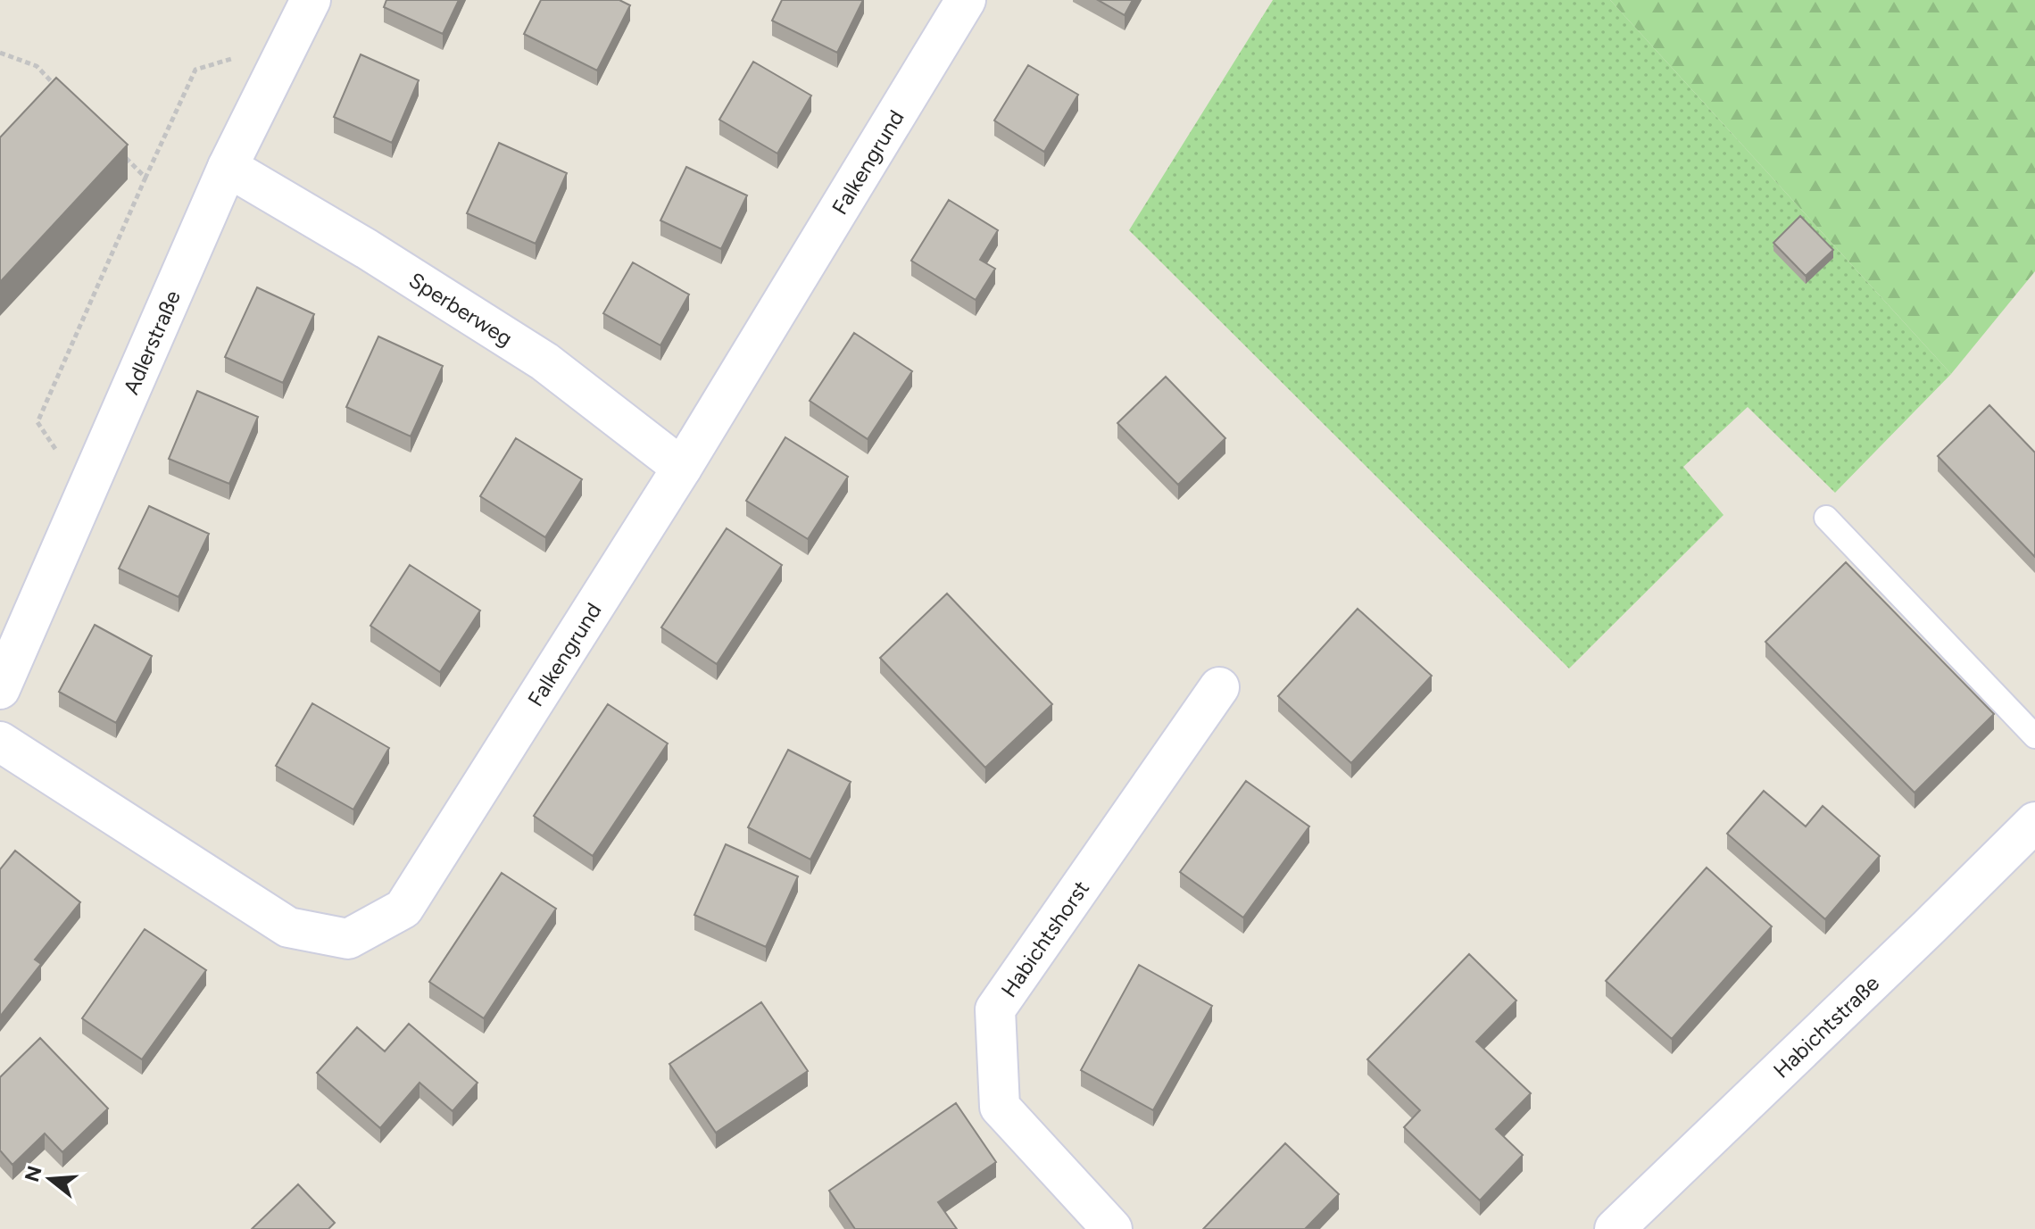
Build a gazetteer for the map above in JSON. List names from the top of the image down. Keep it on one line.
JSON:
{"streets":{"street":["Falkengrund","Sperberweg","Adlerstraße","Habichtshorst","Habichtstraße"]},"crossings":[["Falkengrund","Sperberweg"],["Sperberweg","Adlerstraße"]],"north":"left"}
